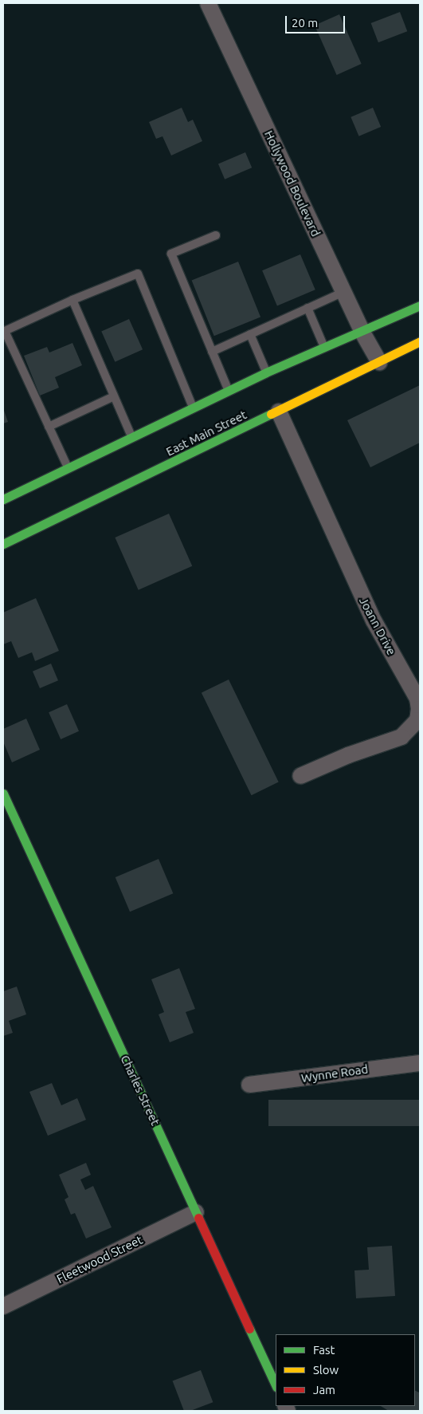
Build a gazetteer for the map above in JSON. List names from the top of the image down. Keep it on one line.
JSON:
{"streets":{"main road":["East Main Street","Charles Street"],"street":["Hollywood Boulevard","Joann Drive","Wynne Road","Fleetwood Street"]},"crossings":[["Hollywood Boulevard","East Main Street"],["East Main Street","Joann Drive"],["Charles Street","Fleetwood Street"]],"legend":["Fast","Slow","Jam"],"scale_bar":"20 m"}
